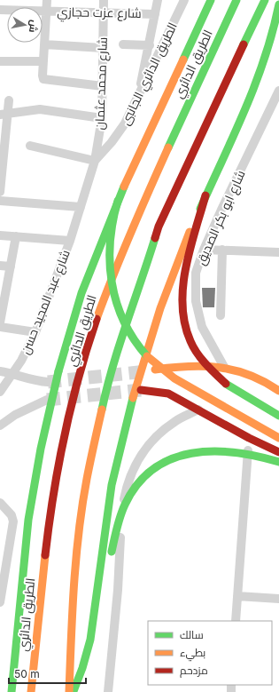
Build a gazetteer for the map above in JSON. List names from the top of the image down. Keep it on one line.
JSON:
{"streets":{"main road":["الطريق الدائري"],"street":["شارع عزت حجازي","الطريق الدائري الجانبى","شارع محمد عثمان","شارع ابو بكر الصديق","شارع عبد المجيد حسن"]},"crossings":[["شارع عزت حجازي","شارع محمد عثمان"],["الطريق الدائري الجانبى","شارع محمد عثمان"],["شارع محمد عثمان","شارع عبد المجيد حسن"]],"legend":["سالك","بطيء","مزدحم"],"scale_bar":"50 m","north":"right"}
